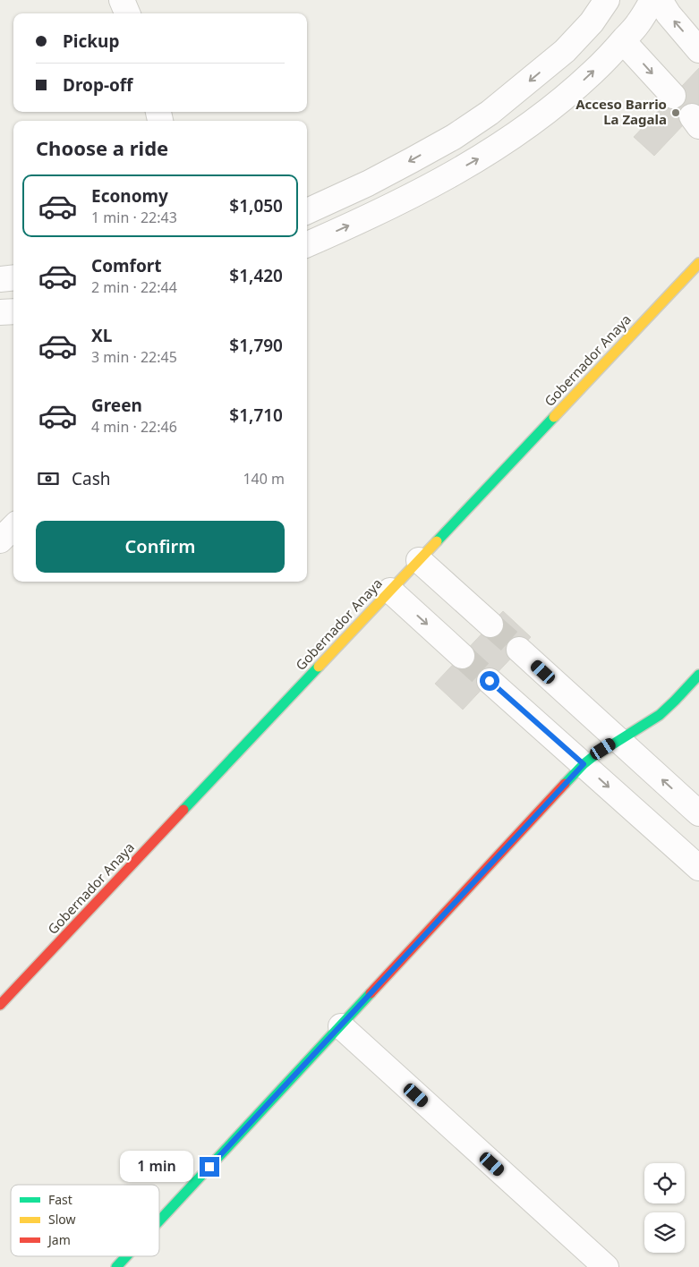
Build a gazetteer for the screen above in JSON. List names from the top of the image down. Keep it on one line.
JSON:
{"streets":{"street":["Gobernador Anaya"]},"places":["Acceso Barrio La Zagala"],"legend":["Fast","Slow","Jam"],"page":{"banner":["Pickup","Drop-off"],"heading":"Choose a ride","list":[{"name":"Economy","note":"1 min · 22:43","value":"$1,050"},{"name":"Comfort","note":"2 min · 22:44","value":"$1,420"},{"name":"XL","note":"3 min · 22:45","value":"$1,790"},{"name":"Green","note":"4 min · 22:46","value":"$1,710"}],"pay":["Cash","140 m"],"buttons":"Confirm","bubble":"1 min"}}
